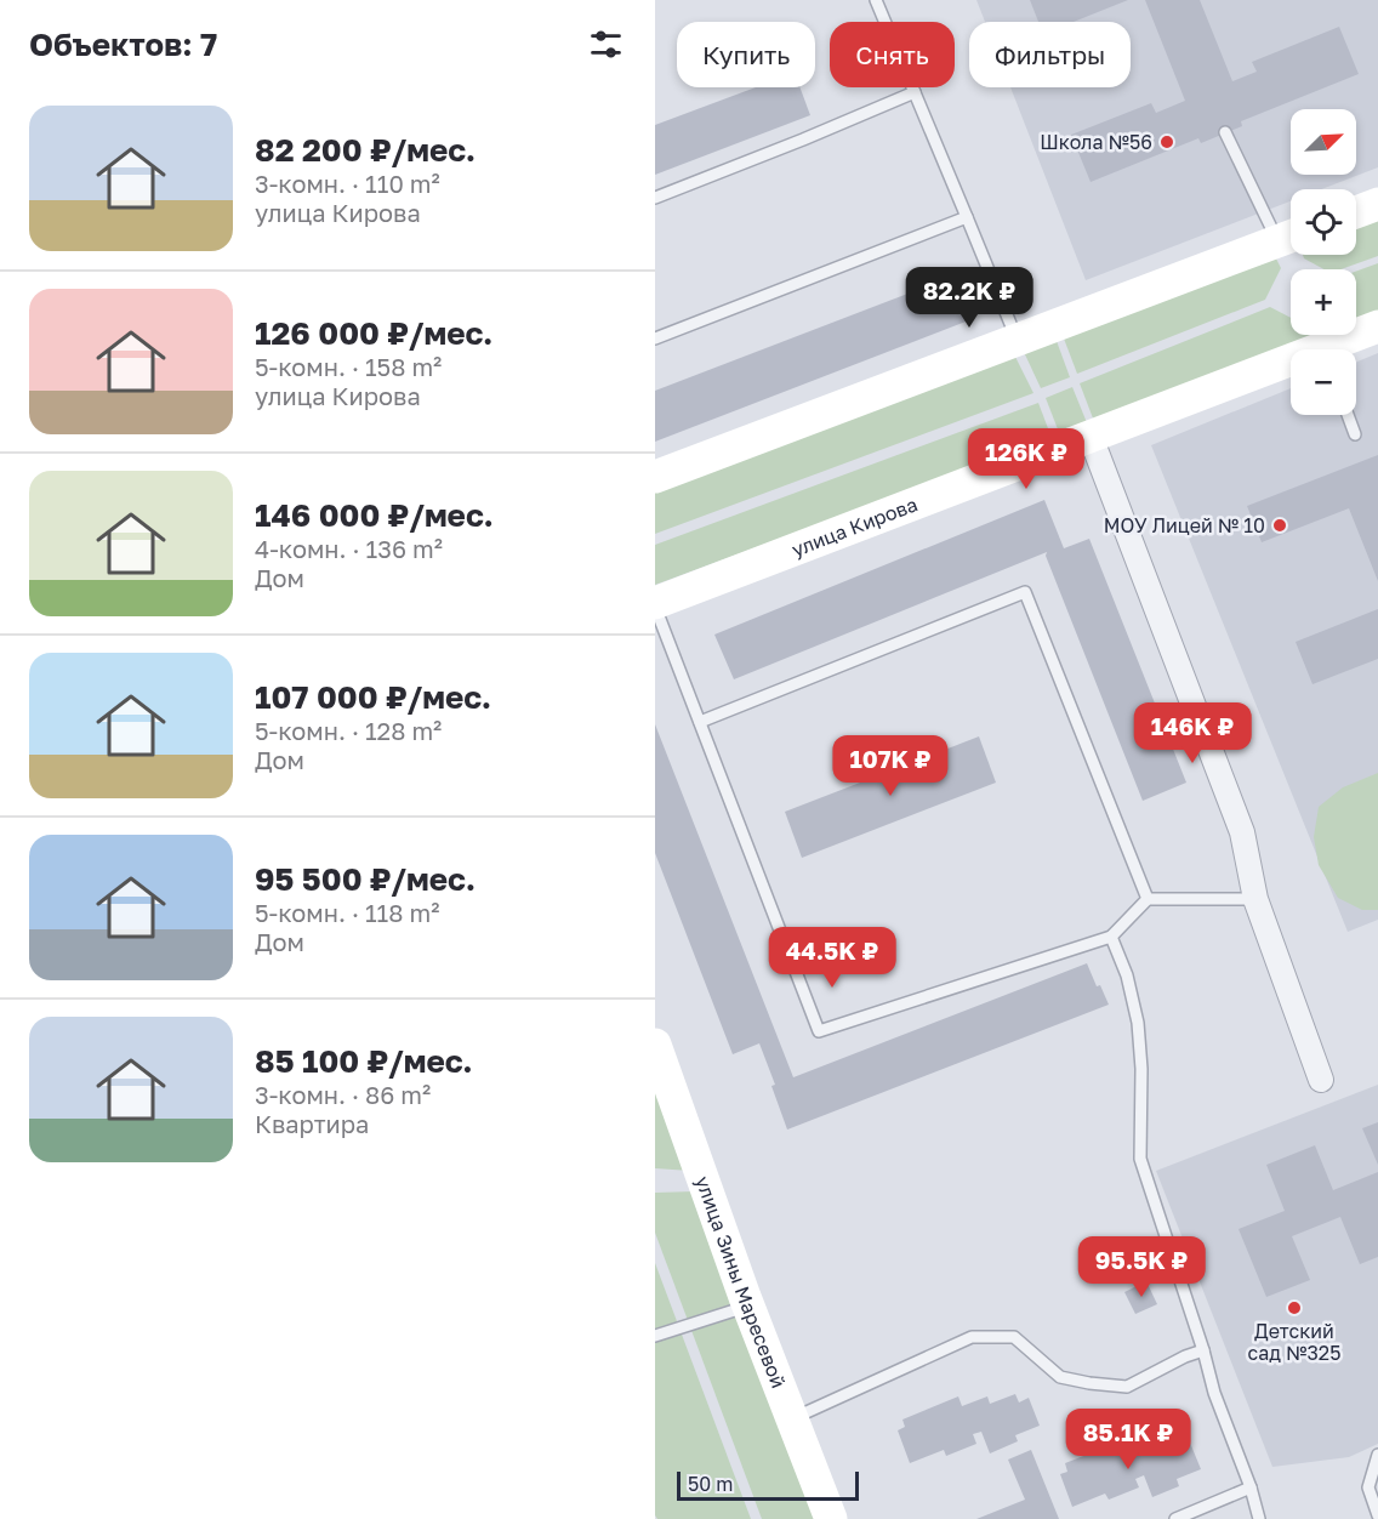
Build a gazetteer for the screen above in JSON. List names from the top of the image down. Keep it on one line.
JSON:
{"streets":{"main road":["улица Кирова","улица Зины Маресевой"]},"places":["Школа №56","МОУ Лицей № 10","Детский сад №325"],"scale_bar":"50 m","north":"top right","page":{"heading":"Объектов: 7","chip":["Купить","Снять","Фильтры"],"list":[{"name":"82 200 ₽/мес.","note":"3-комн. · 110 m² · улица Кирова"},{"name":"126 000 ₽/мес.","note":"5-комн. · 158 m² · улица Кирова"},{"name":"146 000 ₽/мес.","note":"4-комн. · 136 m² · Дом"},{"name":"107 000 ₽/мес.","note":"5-комн. · 128 m² · Дом"},{"name":"95 500 ₽/мес.","note":"5-комн. · 118 m² · Дом"},{"name":"85 100 ₽/мес.","note":"3-комн. · 86 m² · Квартира"}],"map_buttons":["+","−"],"price":["82.2K ₽","126K ₽","146K ₽","107K ₽","44.5K ₽","95.5K ₽","85.1K ₽"],"scale":"50 m"}}
